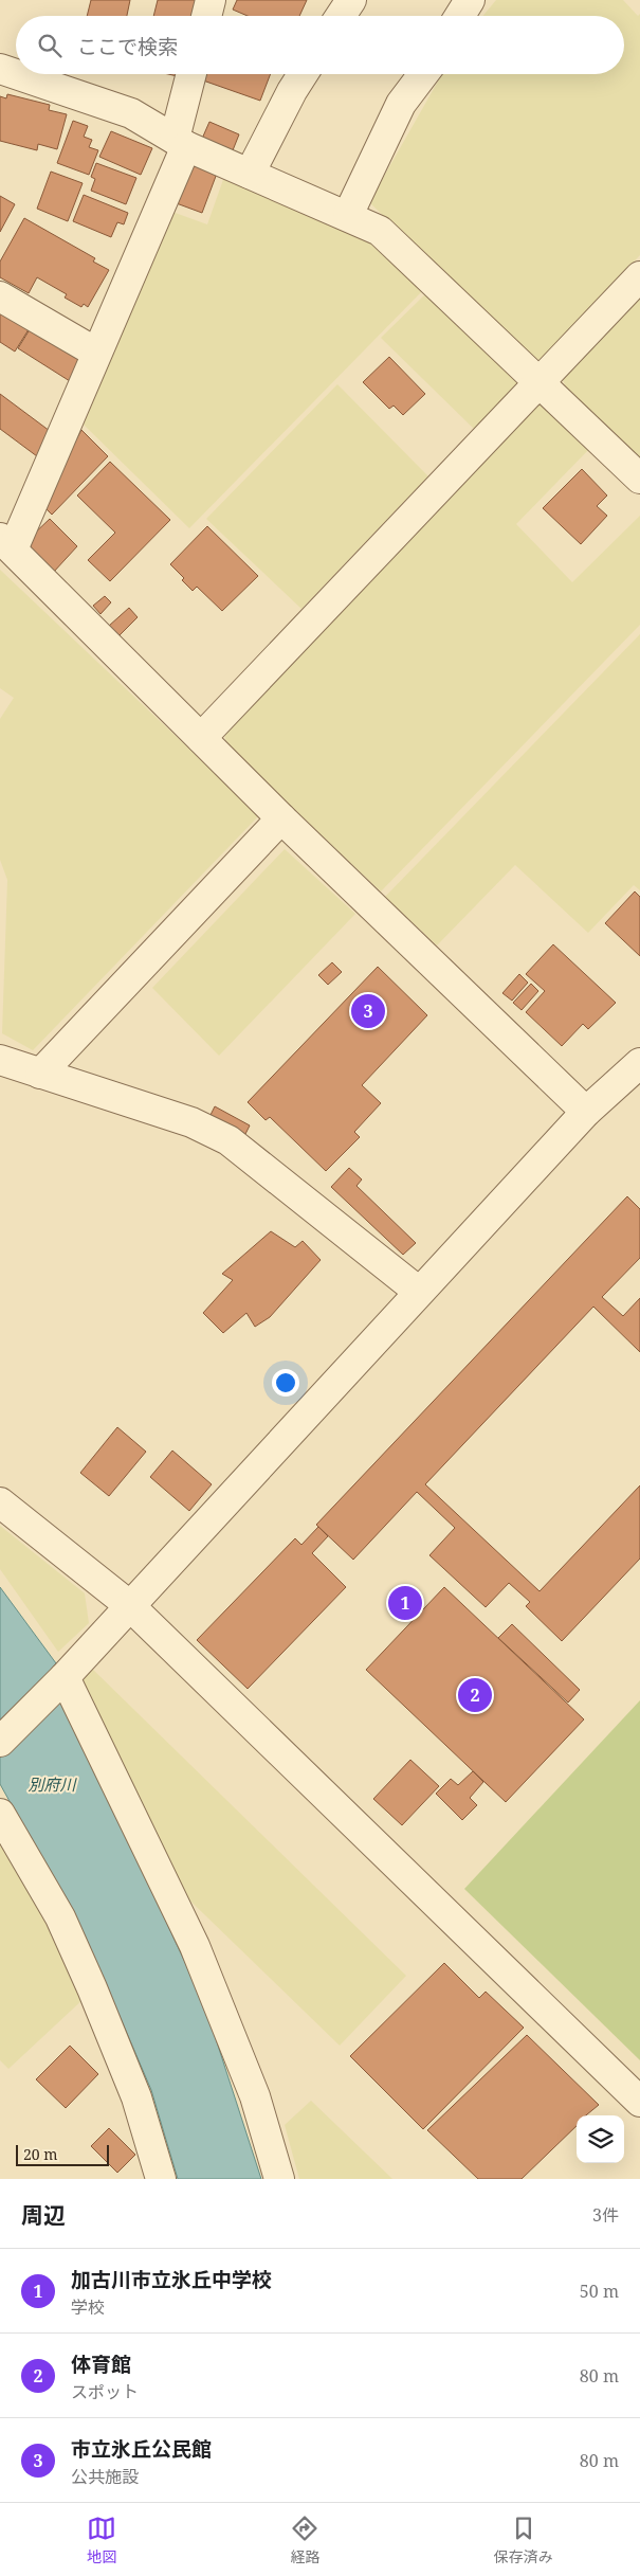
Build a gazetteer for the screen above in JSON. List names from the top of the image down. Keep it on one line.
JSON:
{"water":["別府川"],"scale_bar":"20 m","page":{"search":"ここで検索","pins":["3","1","2"],"scale":"20 m","heading":["周辺","3件"],"list":[{"mark":"1","name":"加古川市立氷丘中学校","note":"学校","value":"50 m"},{"mark":"2","name":"体育館","note":"スポット","value":"80 m"},{"mark":"3","name":"市立氷丘公民館","note":"公共施設","value":"80 m"}],"nav":["地図","経路","保存済み"]}}
